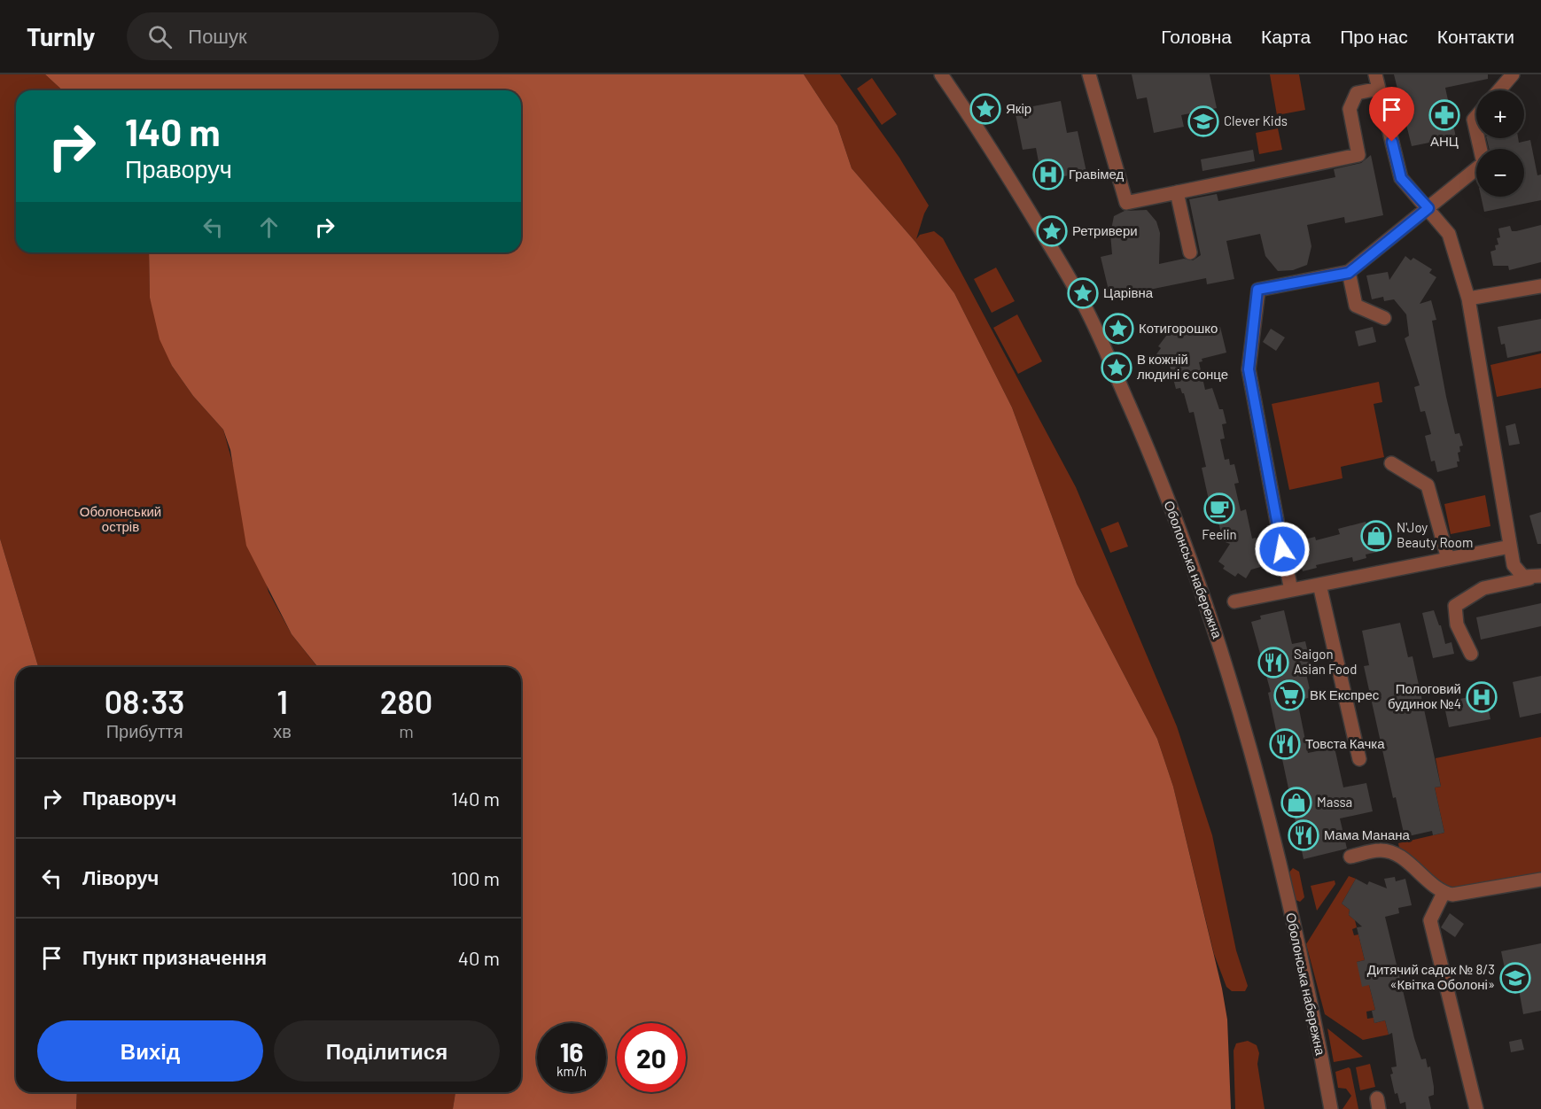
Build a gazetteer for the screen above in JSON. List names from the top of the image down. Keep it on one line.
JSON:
{"streets":{"street":["Оболонська набережна"]},"parks":["Оболонський острів"],"places":{"place":["Якір","Ретривери","Царівна","Котигорошко","В кожній людині є сонце"],"pharmacy":["АНЦ"],"school or university":["Clever Kids","Дитячий садок № 8/3 «Квітка Оболоні»"],"hospital":["Гравімед","Пологовий будинок №4"],"cafe":["Feelin"],"shop":["N'Joy Beauty Room","Massa"],"restaurant":["Saigon Asian Food","Товста Качка","Мама Манана"],"supermarket":["ВК Експрес"]},"page":{"header":"Turnly","search":"Пошук","nav":["Головна","Карта","Про нас","Контакти"],"map_buttons":["+","−"],"turn":["140 m","Праворуч"],"eta":["08:33","Прибуття","1","хв","280","m"],"list":[{"name":"Праворуч","value":"140 m"},{"name":"Ліворуч","value":"100 m"},{"name":"Пункт призначення","value":"40 m"}],"buttons":["Вихід","Поділитися"],"speed":"16 km/h","limit":"20"}}
